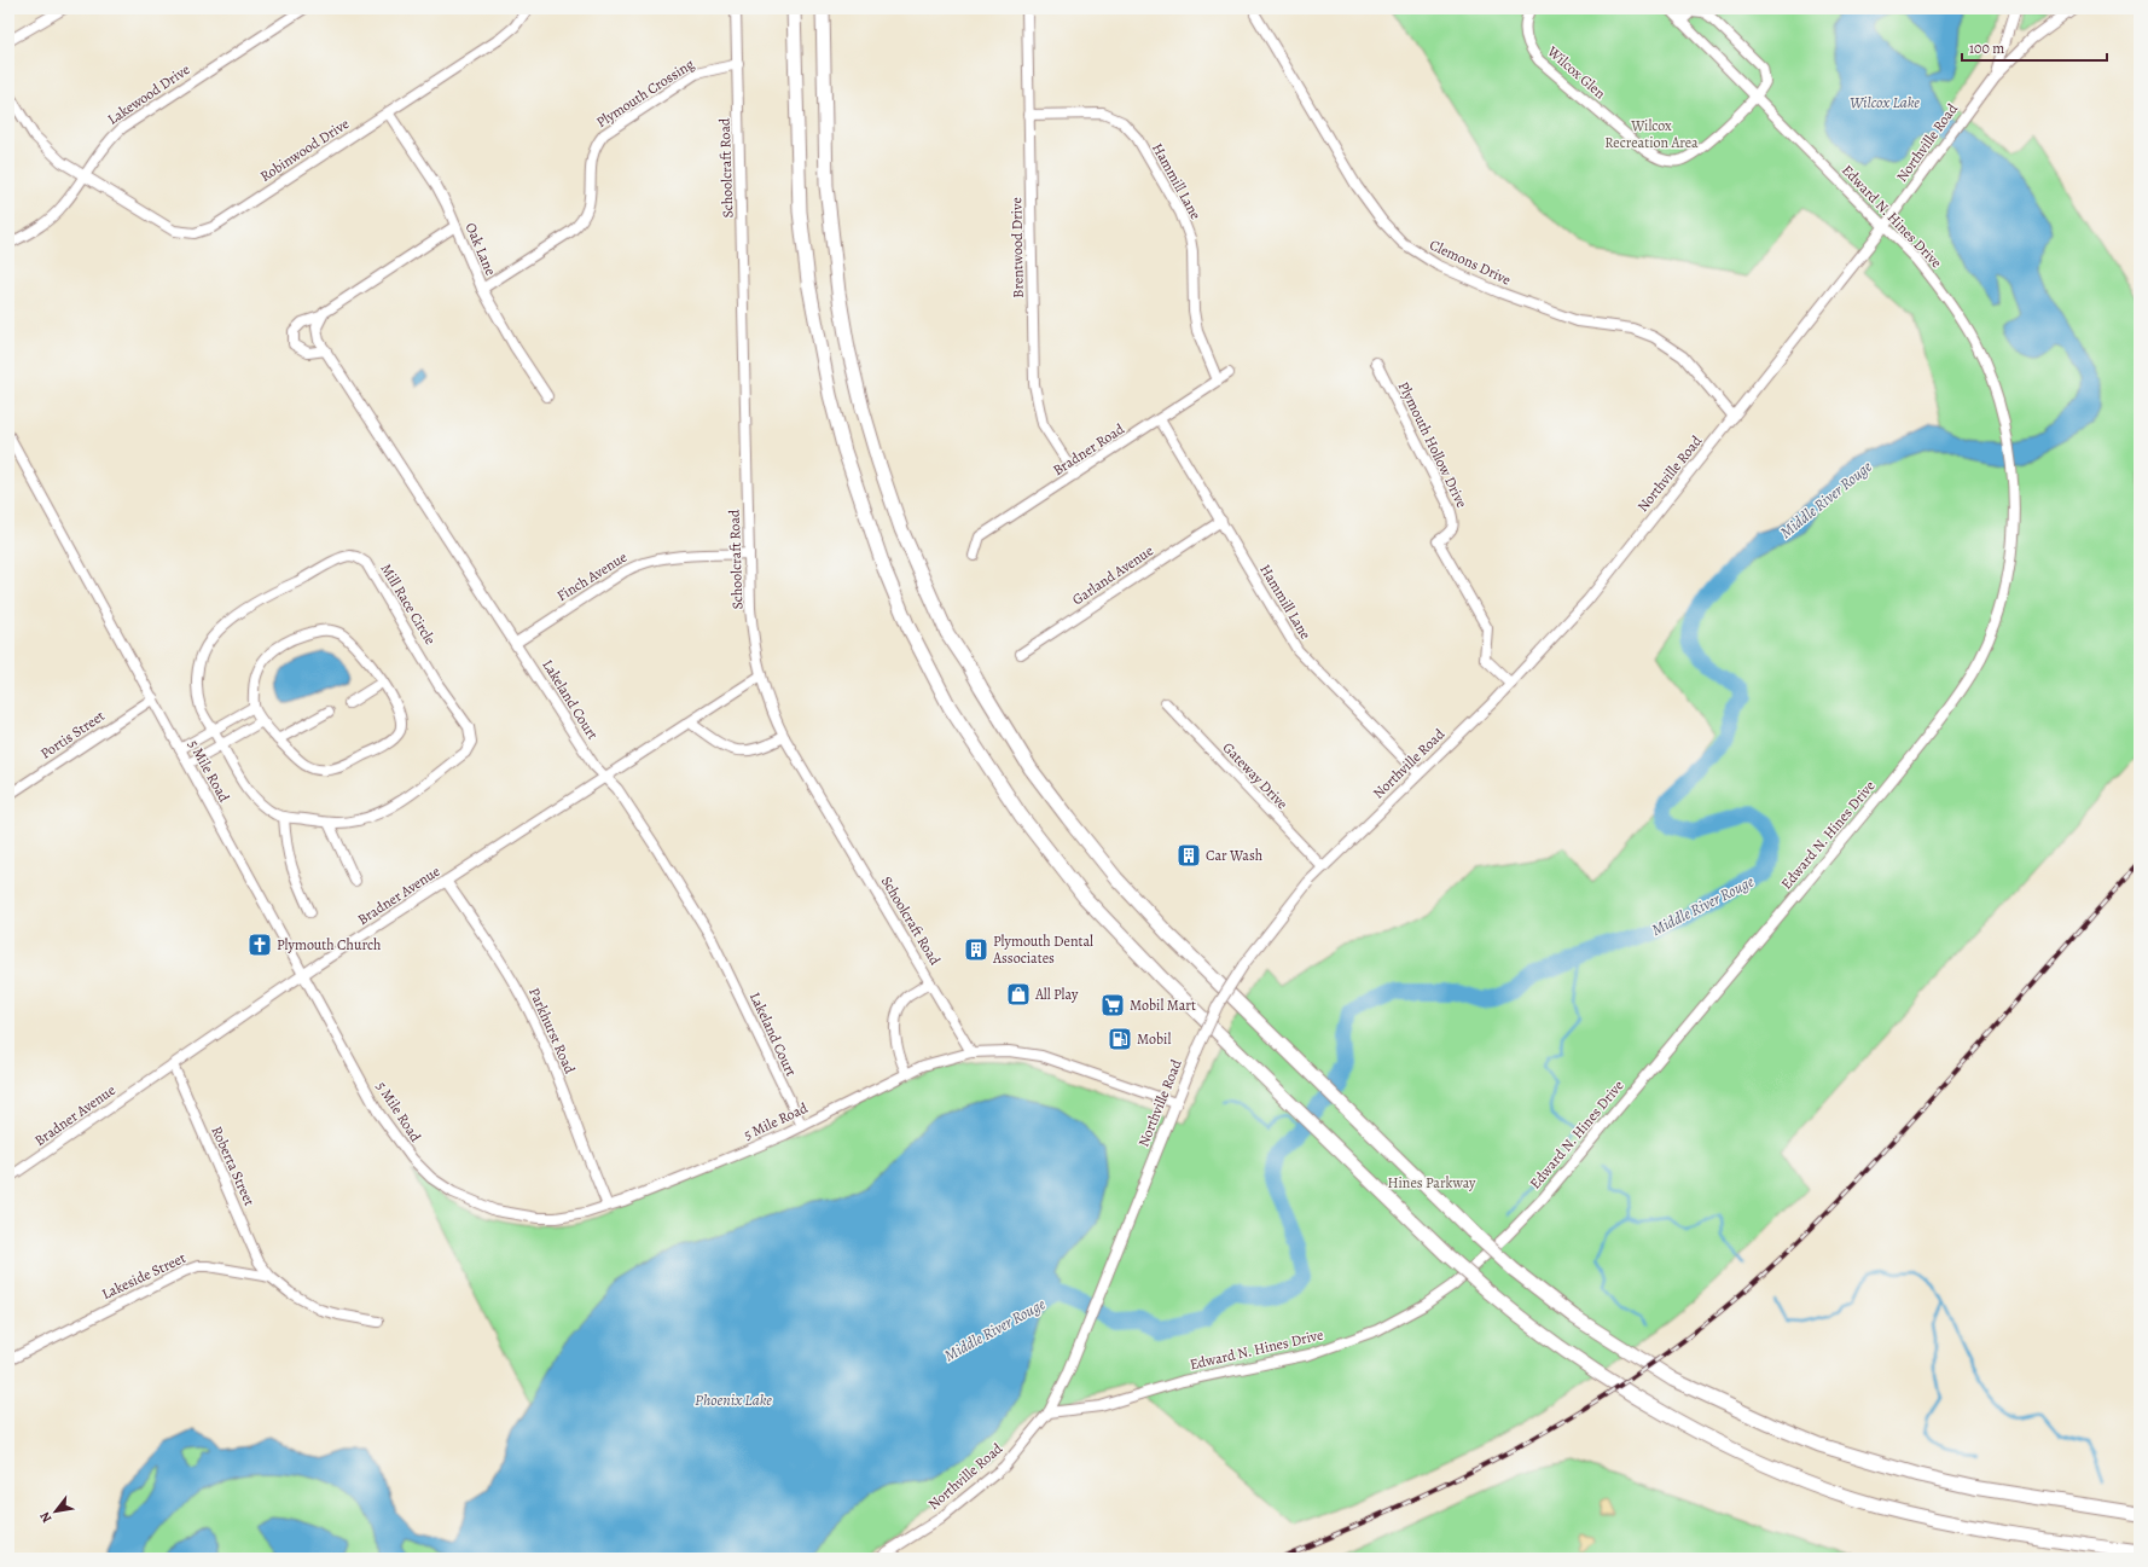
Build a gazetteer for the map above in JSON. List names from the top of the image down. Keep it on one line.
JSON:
{"streets":{"street":["Wilcox Glen","Plymouth Crossing","Lakewood Drive","Northville Road","Robinwood Drive","Schoolcraft Road","Hammill Lane","Edward N. Hines Drive","Brentwood Drive","Oak Lane","Clemons Drive","Plymouth Hollow Drive","Bradner Road","Garland Avenue","Finch Avenue","Mill Race Circle","Lakeland Court","Portis Street","5 Mile Road","Gateway Drive","Bradner Avenue","Parkhurst Road","Roberta Street","Lakeside Street"]},"crossings":[["Wilcox Glen","Edward N. Hines Drive"],["Plymouth Crossing","Schoolcraft Road"],["Plymouth Crossing","Oak Lane"],["Lakewood Drive","Robinwood Drive"],["Northville Road","Hammill Lane"],["Northville Road","Edward N. Hines Drive"],["Northville Road","Clemons Drive"],["Northville Road","Plymouth Hollow Drive"],["Northville Road","5 Mile Road"],["Northville Road","Gateway Drive"],["Robinwood Drive","Oak Lane"],["Schoolcraft Road","Finch Avenue"],["Schoolcraft Road","5 Mile Road"],["Schoolcraft Road","Bradner Avenue"],["Hammill Lane","Brentwood Drive"],["Hammill Lane","Bradner Road"],["Hammill Lane","Garland Avenue"],["Brentwood Drive","Bradner Road"],["Finch Avenue","Lakeland Court"],["Lakeland Court","5 Mile Road"],["Lakeland Court","Bradner Avenue"],["Portis Street","5 Mile Road"],["5 Mile Road","Bradner Avenue"],["5 Mile Road","Parkhurst Road"],["Bradner Avenue","Parkhurst Road"],["Bradner Avenue","Roberta Street"],["Roberta Street","Lakeside Street"]],"water":["Wilcox Lake","Middle River Rouge","Phoenix Lake"],"parks":["Wilcox Recreation Area","Hines Parkway"],"places":{"building":["Car Wash","Plymouth Dental Associates"],"church":["Plymouth Church"],"shop":["All Play"],"supermarket":["Mobil Mart"],"fuel station":["Mobil"]},"scale_bar":"100 m","north":"bottom left"}
